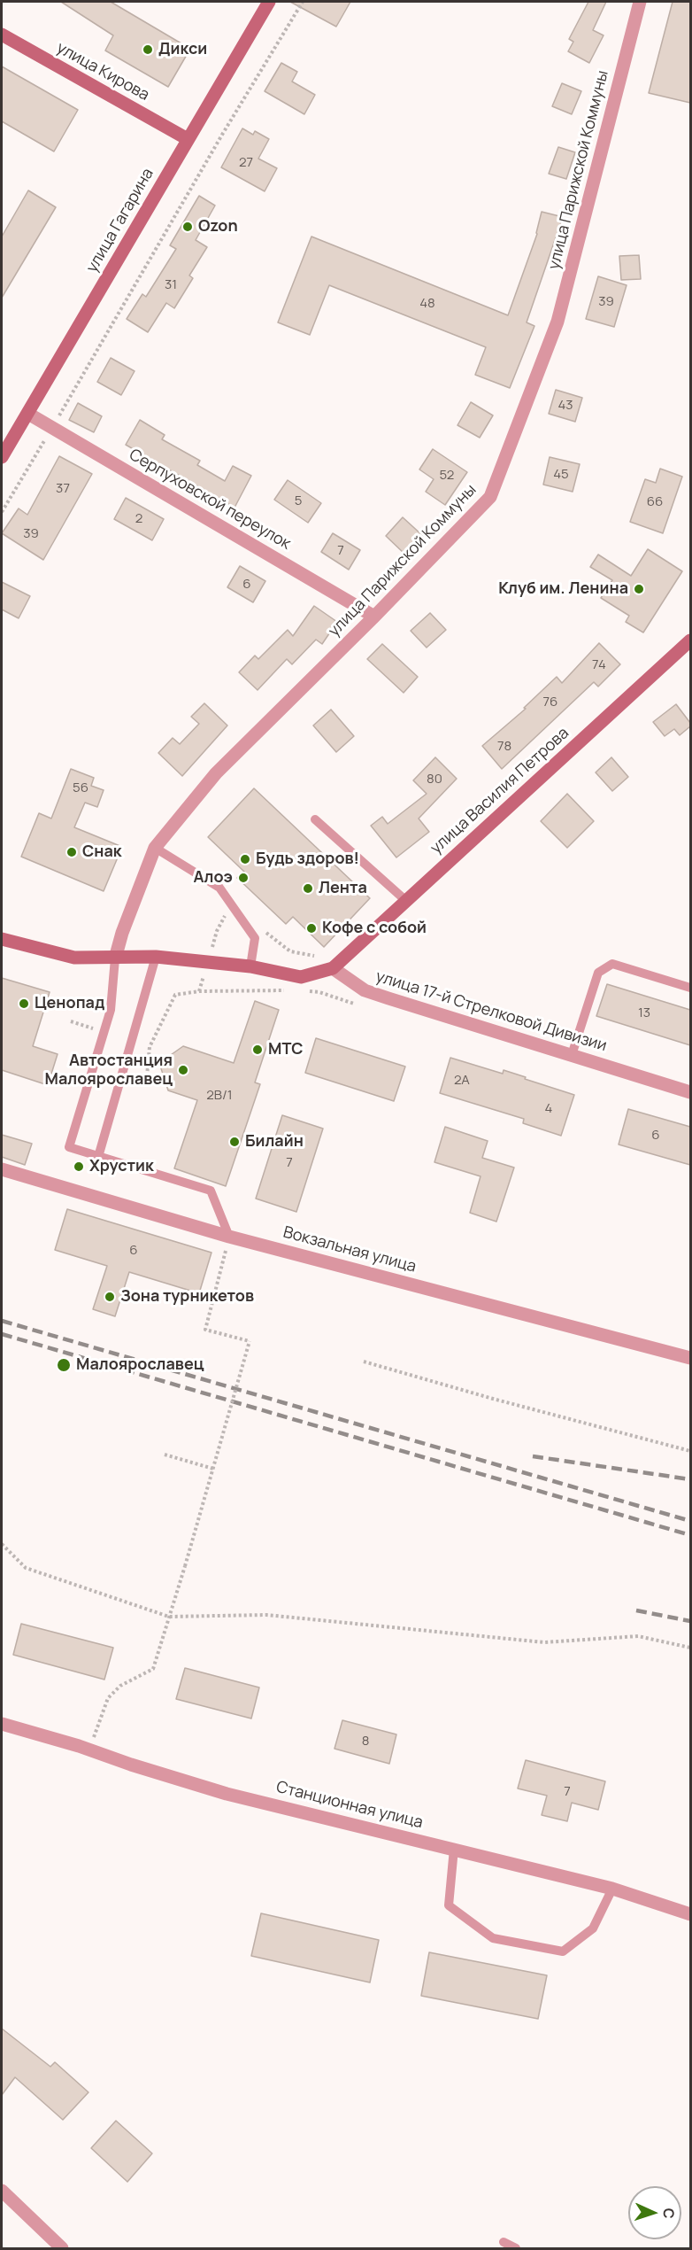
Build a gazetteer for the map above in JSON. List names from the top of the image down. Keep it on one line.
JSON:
{"streets":{"main road":["улица Кирова","улица Гагарина","улица Василия Петрова"],"street":["улица Парижской Коммуны","Серпуховской переулок","улица 17-й Стрелковой Дивизии","Вокзальная улица","Станционная улица"]},"crossings":[["улица Кирова","улица Гагарина"],["улица Парижской Коммуны","Серпуховской переулок"],["улица Гагарина","Серпуховской переулок"],["улица Василия Петрова","улица 17-й Стрелковой Дивизии"]],"places":["Дикси","Ozon","Клуб им. Ленина","Снак","Будь здоров!","Алоэ","Лента","Кофе с собой","Ценопад","МТС","Автостанция Малоярославец","Билайн","Хрустик","Зона турникетов","Малоярославец"],"house_numbers":["27","31","39","48","43","45","52","37","5","66","2","39","7","6","74","76","78","80","56","13","2А","2В/1","4","6","7","6","8","7"],"north":"right"}
